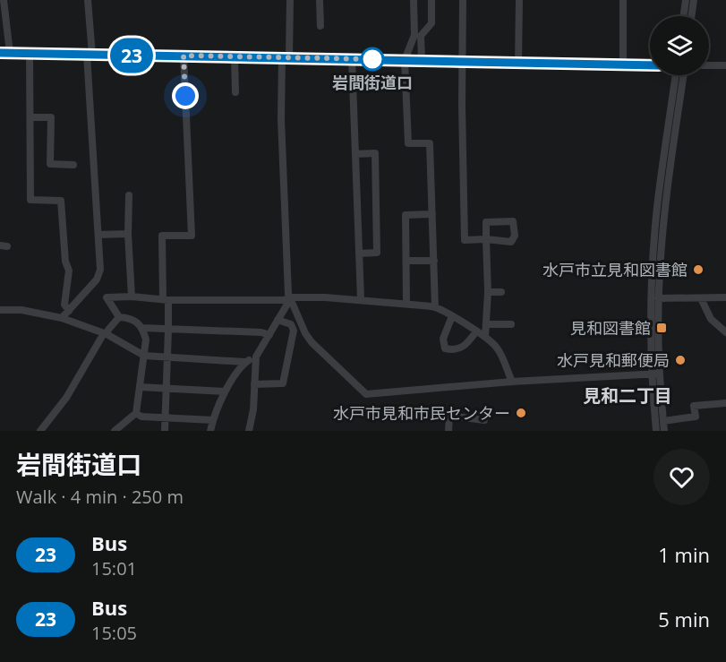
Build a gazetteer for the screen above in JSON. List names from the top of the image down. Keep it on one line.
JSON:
{"districts":["見和二丁目"],"places":{"other":["岩間街道口","水戸市立見和図書館","水戸見和郵便局","水戸市見和市民センター"],"transit":["見和図書館"]},"lines":["bus line 23"],"page":{"on_map":"23","heading":["岩間街道口","Walk · 4 min · 250 m"],"list":[{"mark":"23","name":"Bus","note":"15:01","value":"1 min"},{"mark":"23","name":"Bus","note":"15:05","value":"5 min"}]}}
